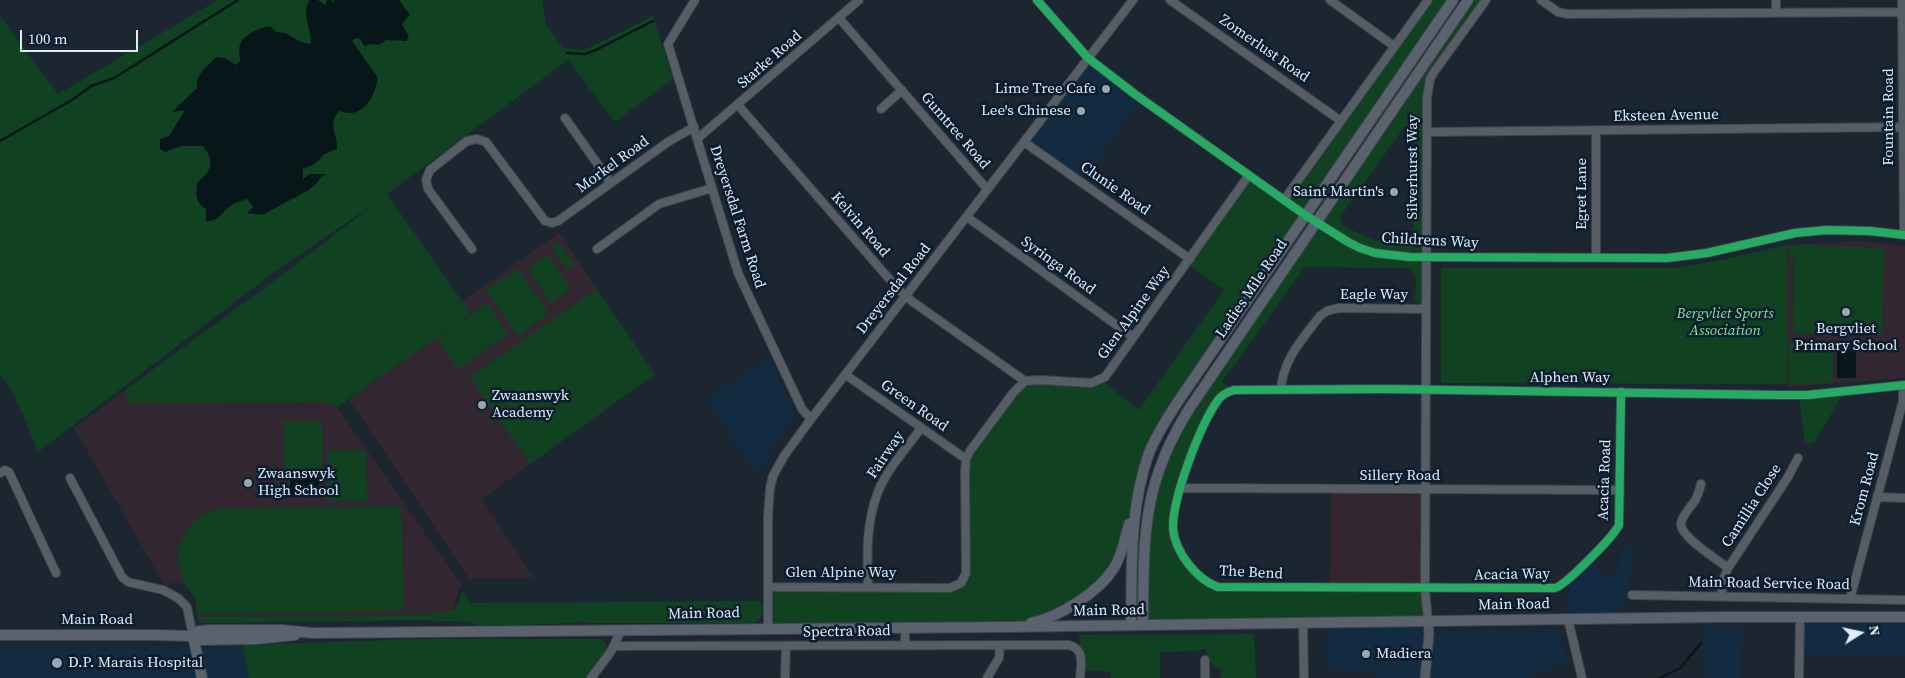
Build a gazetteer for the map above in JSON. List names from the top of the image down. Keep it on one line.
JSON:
{"streets":{"main road":["Ladies Mile Road","Main Road"],"street":["Zomerlust Road","Starke Road","Eksteen Avenue","Fountain Road","Gumtree Road","Morkel Road","Silverhurst Way","Clunie Road","Egret Lane","Dreyersdal Farm Road","Kelvin Road","Childrens Way","Syringa Road","Dreyersdal Road","Eagle Way","Glen Alpine Way","Alphen Way","Green Road","Fairway","Sillery Road","Acacia Road","Krom Road","Camillia Close","The Bend","Acacia Way","Main Road Service Road","Spectra Road"]},"crossings":[["Starke Road","Gumtree Road"],["Starke Road","Dreyersdal Farm Road"],["Starke Road","Kelvin Road"],["Eksteen Avenue","Fountain Road"],["Eksteen Avenue","Silverhurst Way"],["Eksteen Avenue","Egret Lane"],["Fountain Road","Childrens Way"],["Gumtree Road","Dreyersdal Road"],["Morkel Road","Dreyersdal Farm Road"],["Silverhurst Way","Childrens Way"],["Silverhurst Way","Eagle Way"],["Silverhurst Way","Alphen Way"],["Silverhurst Way","Sillery Road"],["Silverhurst Way","The Bend"],["Silverhurst Way","Acacia Way"],["Silverhurst Way","Main Road"],["Clunie Road","Dreyersdal Road"],["Clunie Road","Glen Alpine Way"],["Egret Lane","Childrens Way"],["Dreyersdal Farm Road","Dreyersdal Road"],["Kelvin Road","Dreyersdal Road"],["Kelvin Road","Glen Alpine Way"],["Childrens Way","Dreyersdal Road"],["Childrens Way","Ladies Mile Road"],["Childrens Way","Glen Alpine Way"],["Syringa Road","Dreyersdal Road"],["Syringa Road","Glen Alpine Way"],["Dreyersdal Road","Glen Alpine Way"],["Dreyersdal Road","Green Road"],["Dreyersdal Road","Main Road"],["Ladies Mile Road","Main Road"],["Eagle Way","Alphen Way"],["Glen Alpine Way","Green Road"],["Glen Alpine Way","Fairway"],["Alphen Way","Acacia Road"],["Alphen Way","Krom Road"],["Alphen Way","The Bend"],["Green Road","Fairway"],["Sillery Road","Acacia Road"],["Sillery Road","The Bend"],["Acacia Road","Acacia Way"],["Krom Road","Main Road Service Road"],["Camillia Close","Main Road Service Road"],["The Bend","Acacia Way"]],"parks":["Bergvliet Sports Association"],"places":["Lime Tree Cafe","Lee's Chinese","Saint Martin's","Bergvliet Primary School","Zwaanswyk Academy","Zwaanswyk High School","Madiera","D.P. Marais Hospital"],"scale_bar":"100 m","north":"right"}
